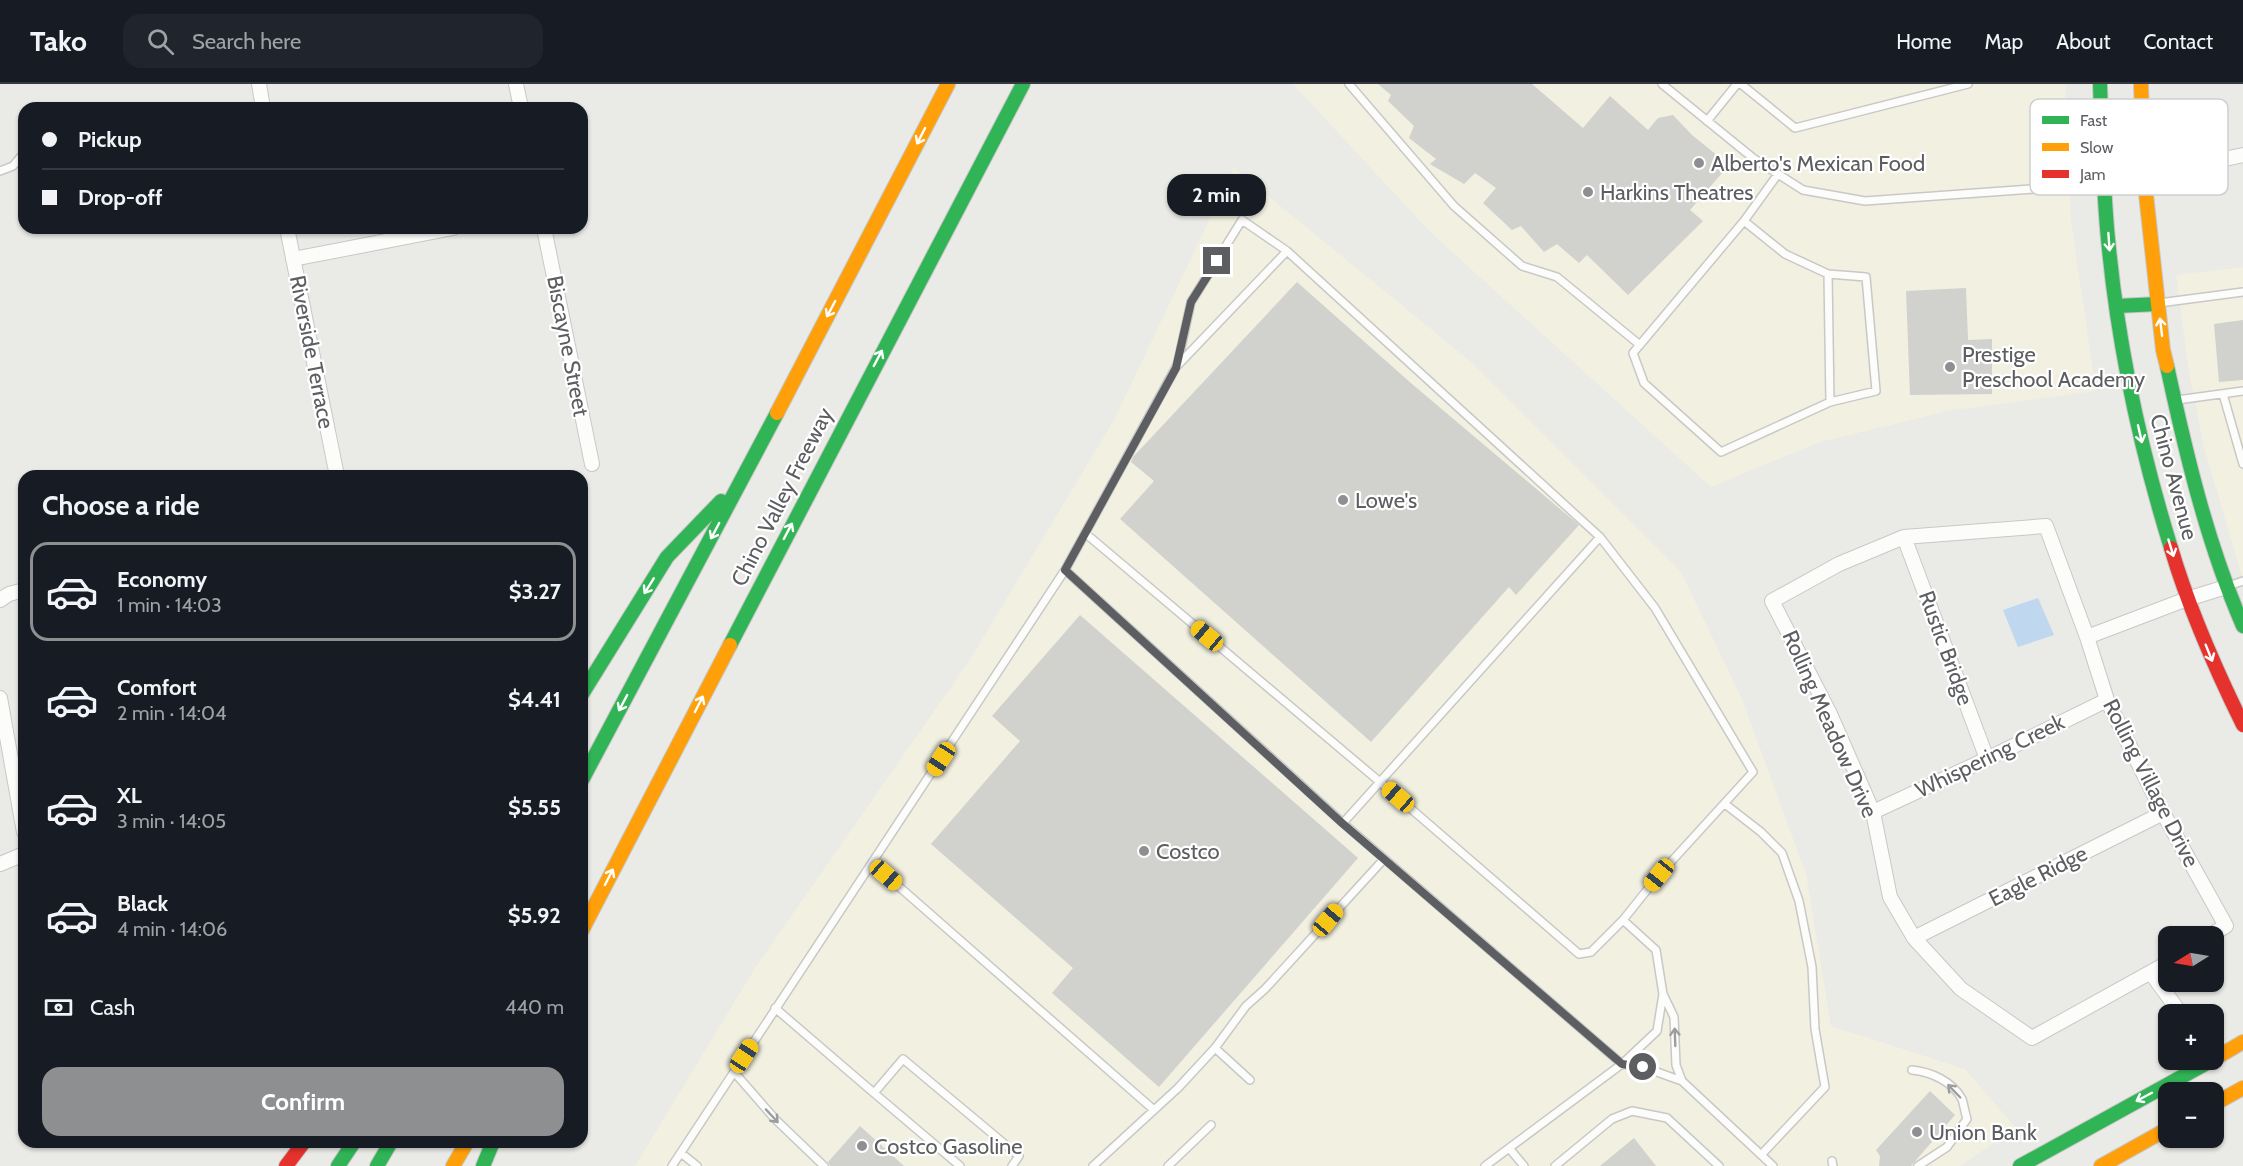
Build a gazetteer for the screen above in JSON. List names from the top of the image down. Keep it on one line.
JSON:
{"streets":{"main road":["Chino Avenue","Chino Valley Freeway"],"street":["Biscayne Street","Riverside Terrace","Rustic Bridge","Rolling Meadow Drive","Whispering Creek","Rolling Village Drive","Eagle Ridge"]},"crossings":[["Rustic Bridge","Rolling Meadow Drive"],["Rustic Bridge","Whispering Creek"],["Rustic Bridge","Rolling Village Drive"],["Rolling Meadow Drive","Whispering Creek"],["Rolling Meadow Drive","Rolling Village Drive"],["Rolling Meadow Drive","Eagle Ridge"],["Whispering Creek","Rolling Village Drive"],["Rolling Village Drive","Eagle Ridge"]],"places":["Alberto's Mexican Food","Harkins Theatres","Prestige Preschool Academy","Lowe's","Costco","Union Bank","Costco Gasoline"],"legend":["Fast","Slow","Jam"],"north":"left","page":{"header":"Tako","search":"Search here","nav":["Home","Map","About","Contact"],"banner":["Pickup","Drop-off"],"bubble":"2 min","heading":"Choose a ride","list":[{"name":"Economy","note":"1 min · 14:03","value":"$3.27"},{"name":"Comfort","note":"2 min · 14:04","value":"$4.41"},{"name":"XL","note":"3 min · 14:05","value":"$5.55"},{"name":"Black","note":"4 min · 14:06","value":"$5.92"}],"map_buttons":["+","−"],"pay":["Cash","440 m"],"buttons":"Confirm"}}
